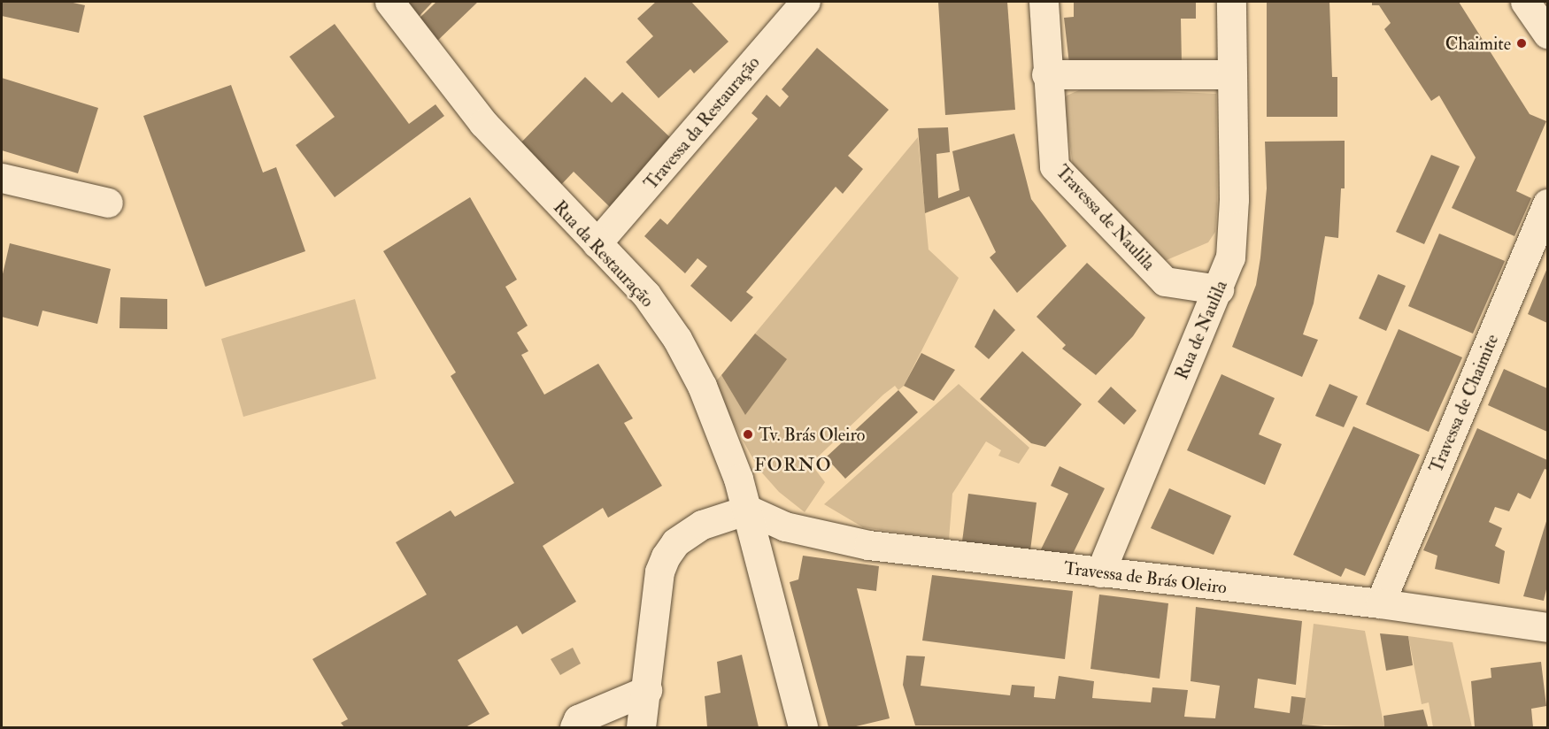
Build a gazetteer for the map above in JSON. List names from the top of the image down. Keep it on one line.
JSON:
{"streets":{"street":["Travessa da Restauração","Travessa de Naulila","Rua da Restauração","Rua de Naulila","Travessa de Chaimite","Travessa de Brás Oleiro"]},"crossings":[["Travessa da Restauração","Rua da Restauração"],["Travessa de Naulila","Rua de Naulila"],["Rua da Restauração","Travessa de Brás Oleiro"],["Rua de Naulila","Travessa de Brás Oleiro"],["Travessa de Chaimite","Travessa de Brás Oleiro"]],"districts":["FORNO"],"places":["Chaimite","Tv. Brás Oleiro"]}
